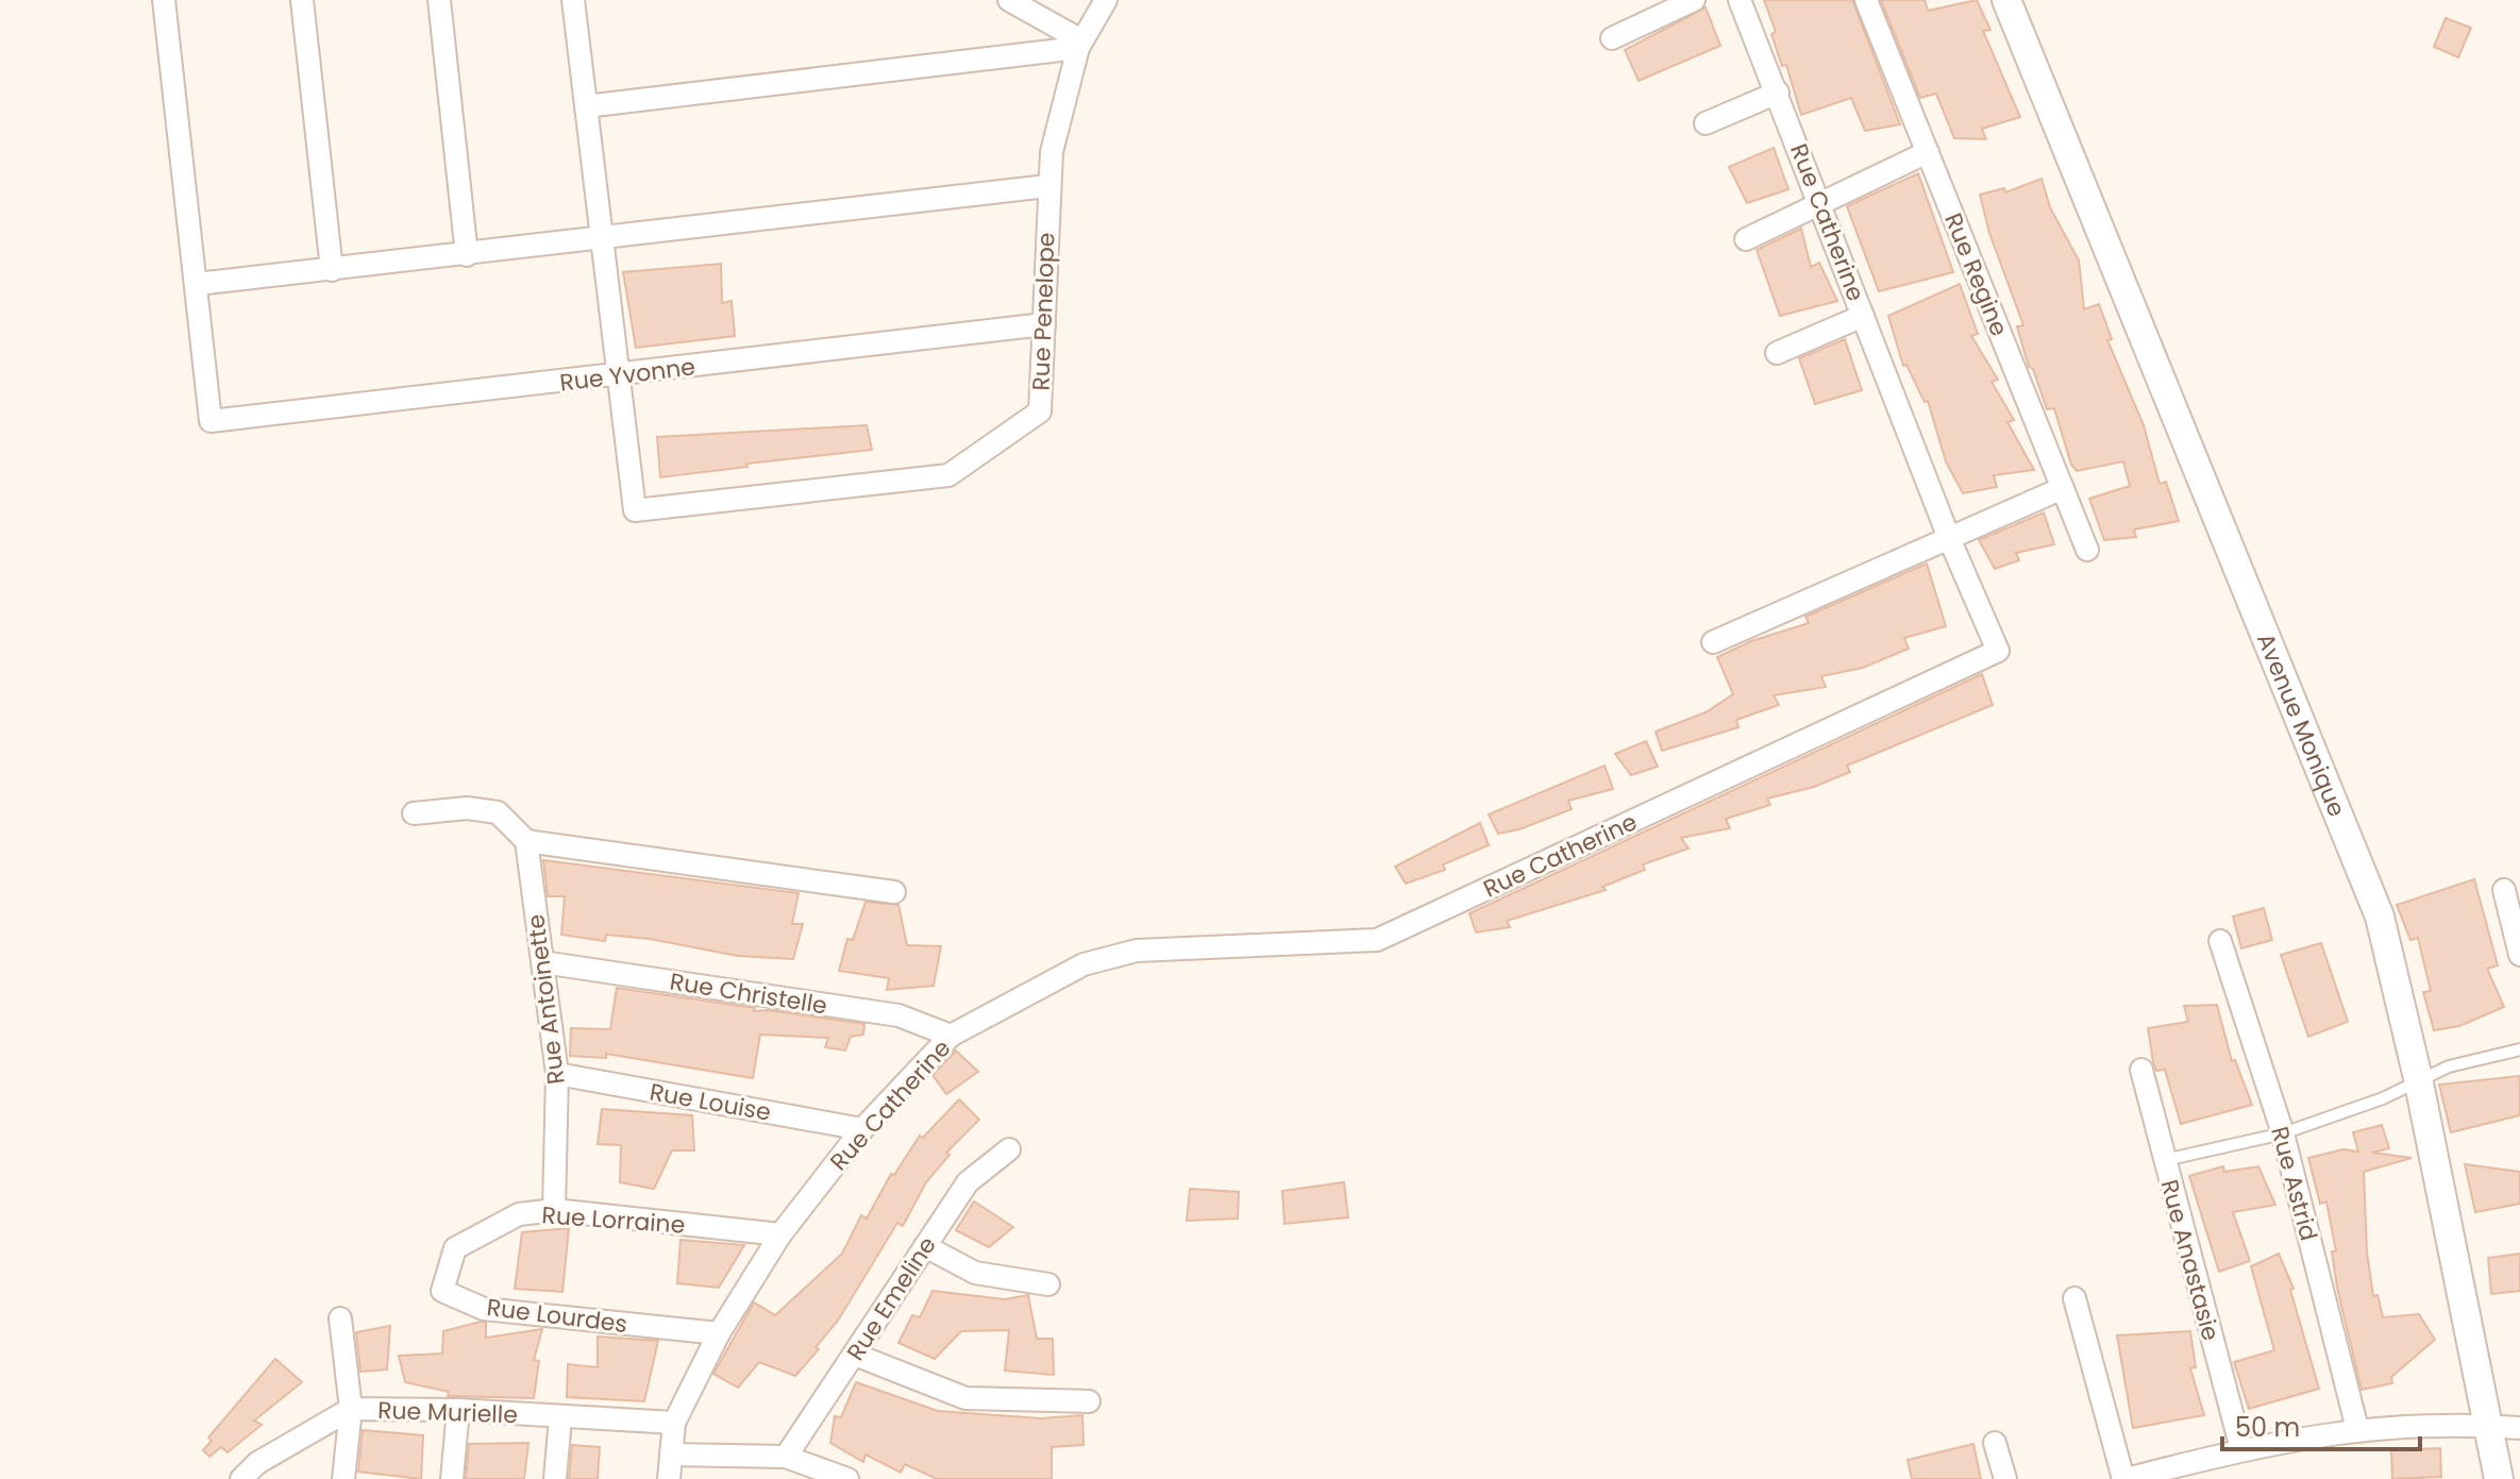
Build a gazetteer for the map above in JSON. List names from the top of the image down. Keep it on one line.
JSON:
{"streets":{"street":["Rue Catherine","Rue Regine","Rue Penelope","Rue Yvonne","Avenue Monique","Rue Christelle","Rue Antoinette","Rue Louise","Rue Astrid","Rue Lorraine","Rue Anastasie","Rue Emeline","Rue Lourdes","Rue Murielle"]},"crossings":[["Rue Catherine","Rue Christelle"],["Rue Catherine","Rue Louise"],["Rue Catherine","Rue Lorraine"],["Rue Catherine","Rue Lourdes"],["Rue Catherine","Rue Murielle"],["Rue Penelope","Rue Yvonne"],["Rue Christelle","Rue Antoinette"],["Rue Antoinette","Rue Louise"],["Rue Antoinette","Rue Lorraine"],["Rue Lorraine","Rue Lourdes"]],"scale_bar":"50 m"}
